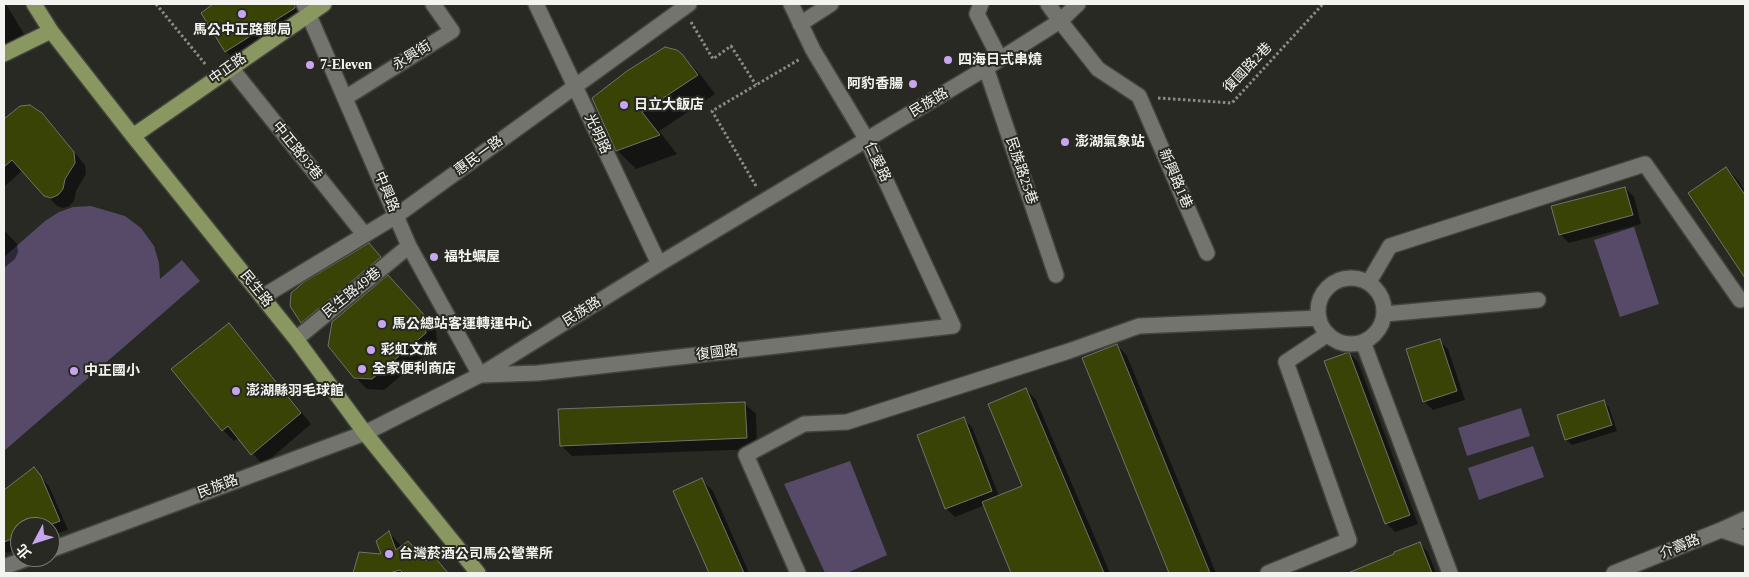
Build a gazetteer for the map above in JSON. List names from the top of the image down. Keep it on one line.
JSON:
{"streets":{"main road":["中正路","民生路"],"street":["永興街","民族路","光明路","中正路93巷","惠民一路","仁愛路","民族路25巷","新興路1巷","中興路","民生路49巷","復國路","介壽路"],"path":["復國路2巷"]},"crossings":[["永興街","中興路"],["復國路2巷","新興路1巷"],["中正路","中正路93巷"],["中正路","中興路"],["中正路","民生路"],["民族路","光明路"],["民族路","仁愛路"],["民族路","民族路25巷"],["民族路","中興路"],["民族路","民生路"],["民族路","復國路"],["光明路","惠民一路"],["中正路93巷","惠民一路"],["惠民一路","中興路"],["惠民一路","民生路"],["仁愛路","復國路"],["中興路","民生路49巷"],["中興路","復國路"],["民生路","民生路49巷"]],"places":["馬公中正路郵局","四海日式串燒","7-Eleven","阿豹香腸","日立大飯店","澎湖氣象站","福牡蠣屋","馬公總站客運轉運中心","彩虹文旅","全家便利商店","中正國小","澎湖縣羽毛球館","台灣菸酒公司馬公營業所"],"north":"bottom left"}
